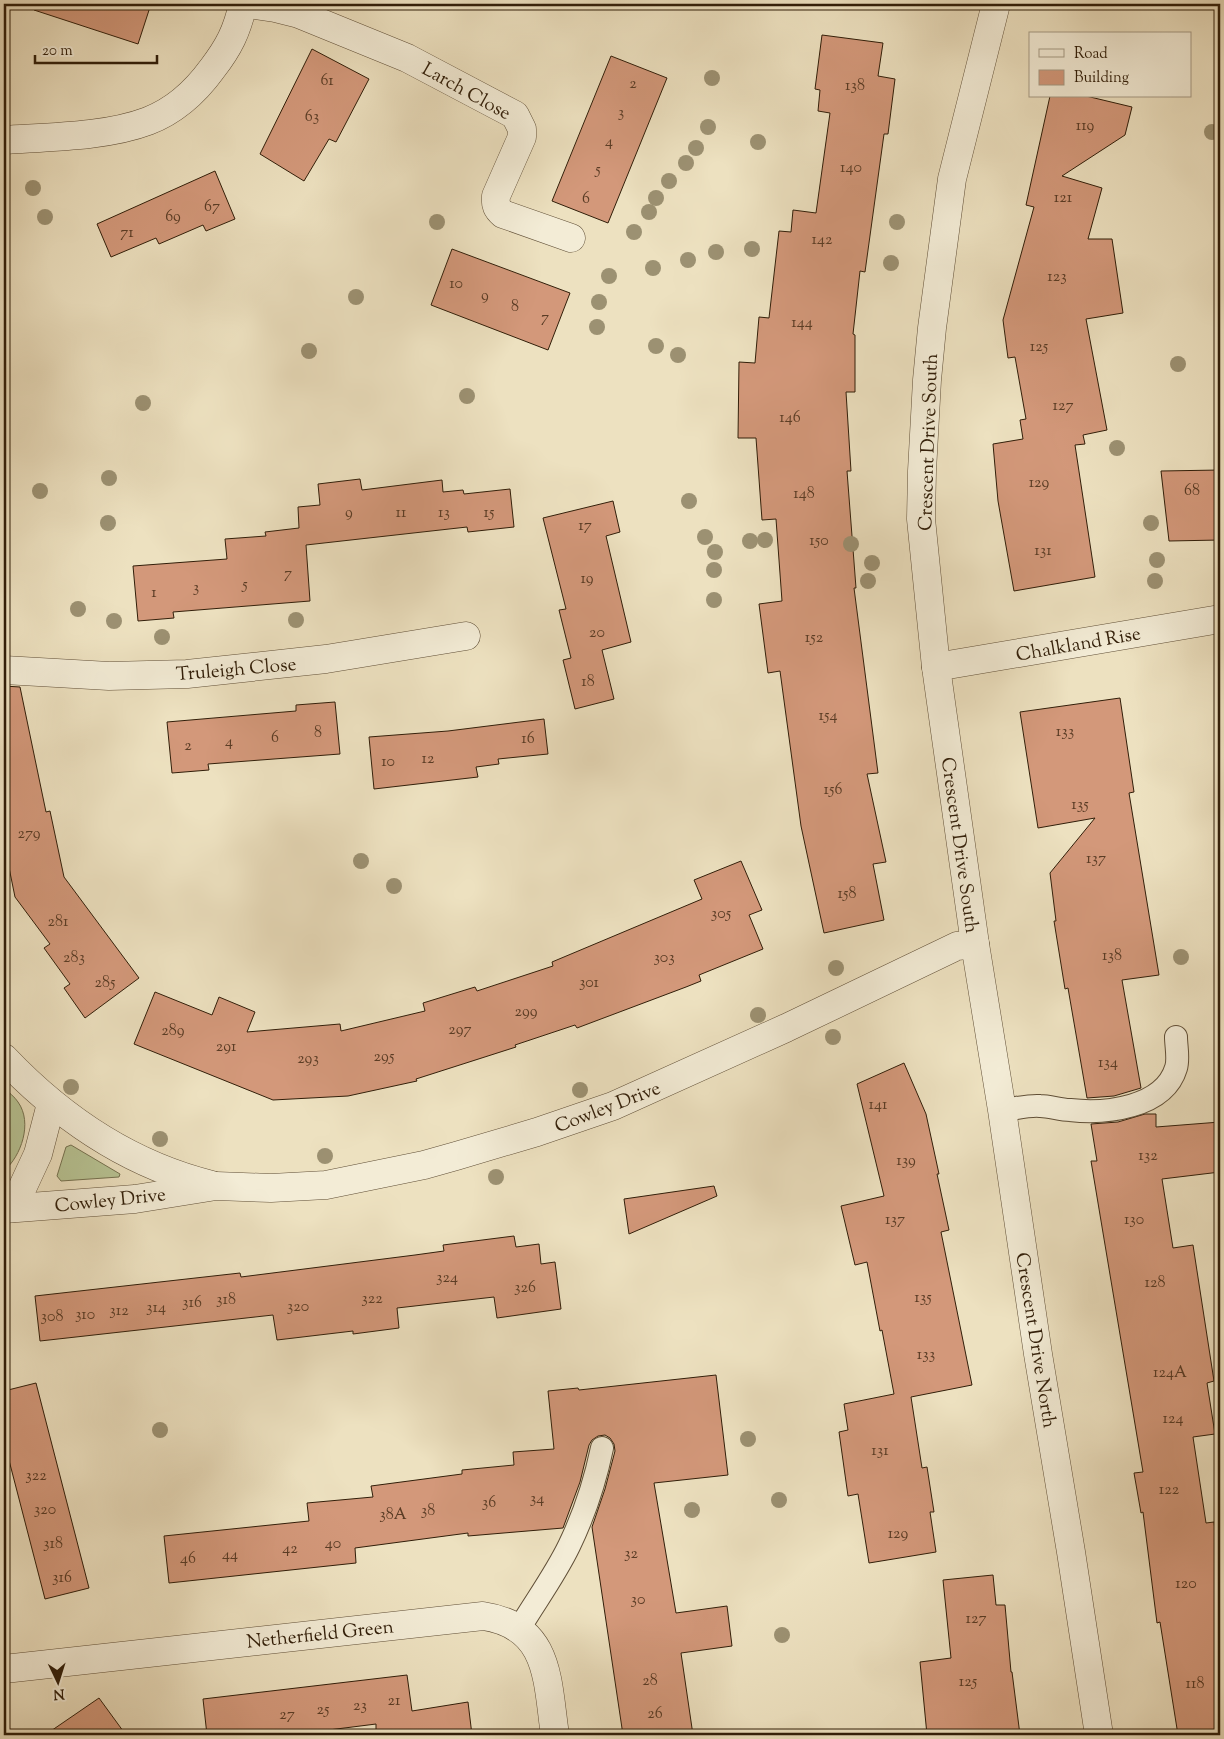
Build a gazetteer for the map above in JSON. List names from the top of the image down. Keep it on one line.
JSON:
{"streets":{"street":["Larch Close","Crescent Drive South","Chalkland Rise","Truleigh Close","Cowley Drive","Crescent Drive North","Netherfield Green"]},"crossings":[["Crescent Drive South","Chalkland Rise"],["Crescent Drive South","Cowley Drive"],["Crescent Drive South","Crescent Drive North"],["Cowley Drive","Crescent Drive North"]],"house_numbers":["61","2","138","3","63","119","4","140","5","121","6","67","69","71","142","123","10","9","8","7","144","125","127","146","129","68","148","9","11","13","15","17","150","131","7","19","5","3","1","20","152","18","154","133","8","6","16","4","2","12","10","156","135","279","137","158","305","281","138","283","303","285","301","299","297","289","291","295","293","134","141","132","139","137","130","324","128","326","135","322","318","316","320","314","312","310","308","133","124A","124","131","322","122","34","36","320","38","38A","129","318","40","42","32","44","46","316","120","30","127","28","125","118","21","23","25","26","27"],"legend":["Road","Building"],"scale_bar":"20 m","north":"bottom"}
